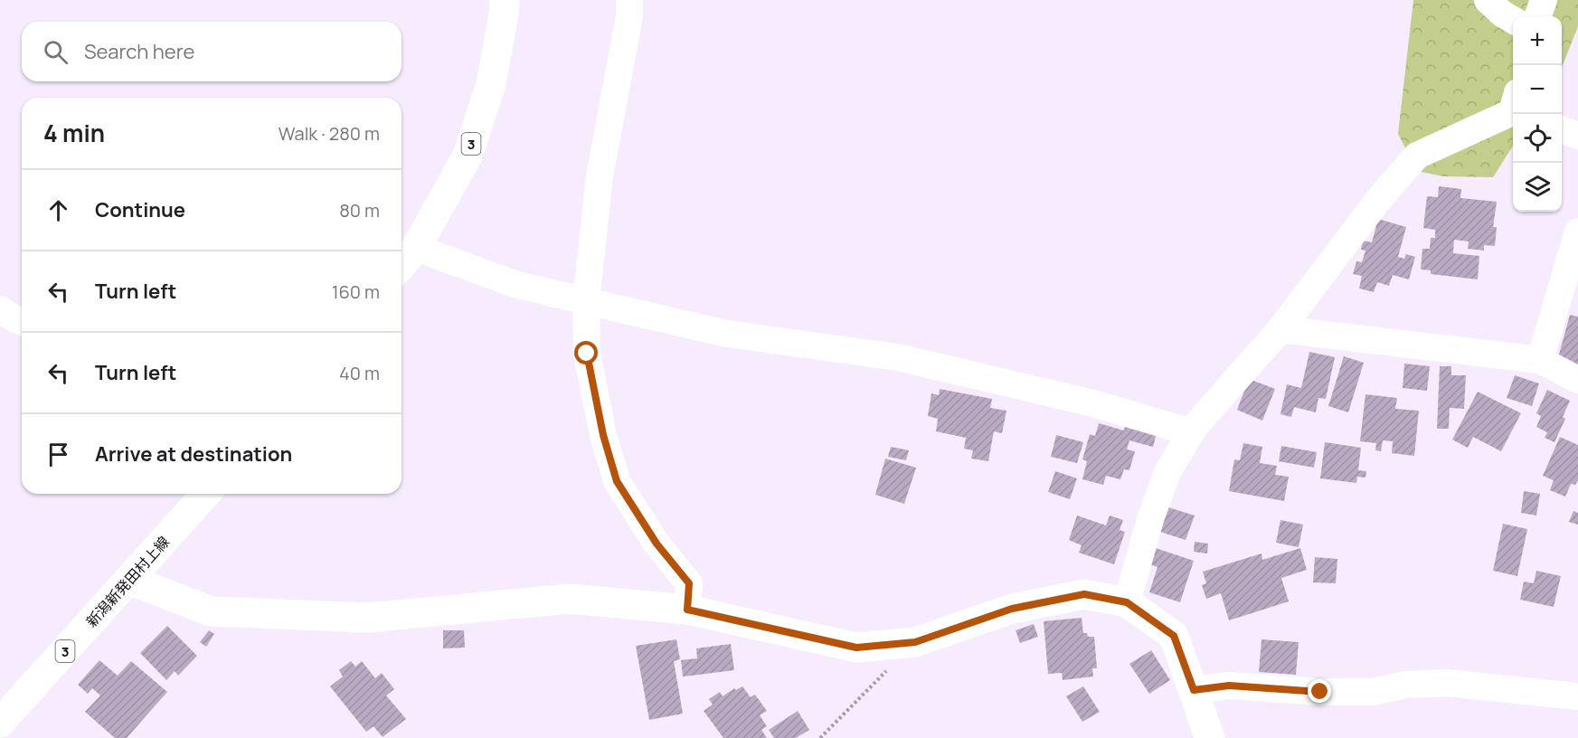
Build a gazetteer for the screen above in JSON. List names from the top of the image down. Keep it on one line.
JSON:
{"streets":{"street":["3","新潟新発田村上線"]},"page":{"map_buttons":["+","−"],"search":"Search here","heading":["4 min","Walk · 280 m"],"list":[["Continue","80 m"],["Turn left","160 m"],["Turn left","40 m"],"Arrive at destination"]}}
